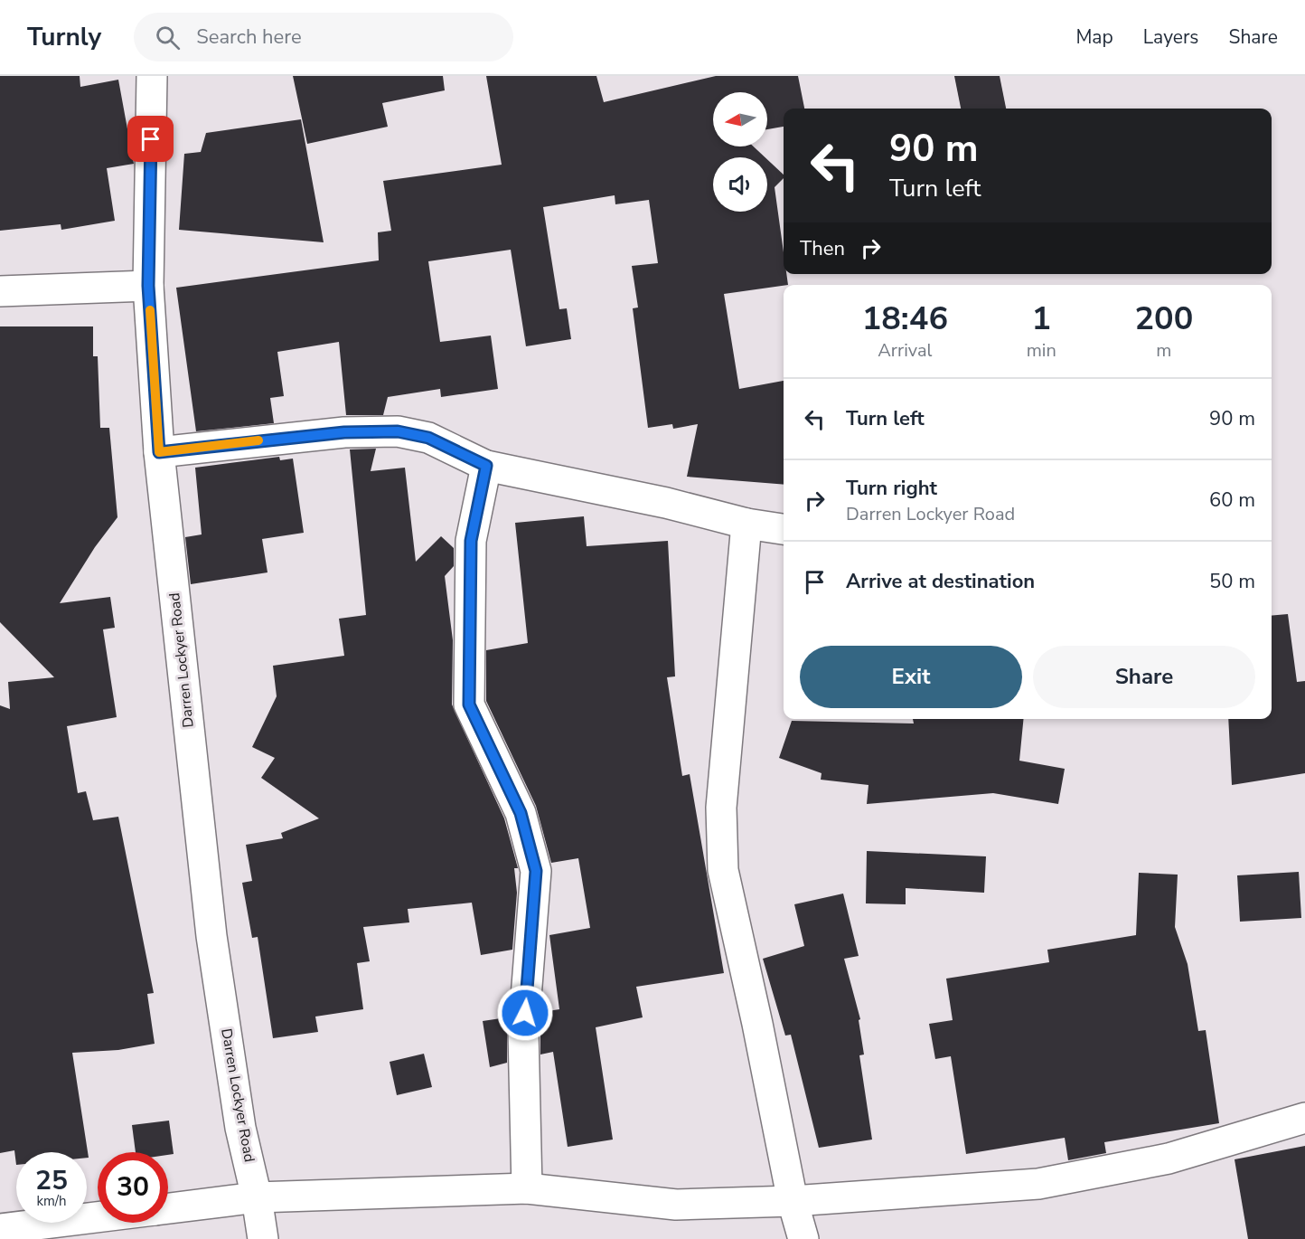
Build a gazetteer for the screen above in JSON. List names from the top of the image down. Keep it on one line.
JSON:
{"streets":{"street":["Darren Lockyer Road"]},"north":"left","page":{"header":"Turnly","search":"Search here","nav":["Map","Layers","Share"],"turn":["90 m","Turn left"],"then":"Then","eta":["18:46","Arrival","1","min","200","m"],"list":[{"name":"Turn left","value":"90 m"},{"name":"Turn right","note":"Darren Lockyer Road","value":"60 m"},{"name":"Arrive at destination","value":"50 m"}],"buttons":["Exit","Share"],"speed":"25 km/h","limit":"30"}}
